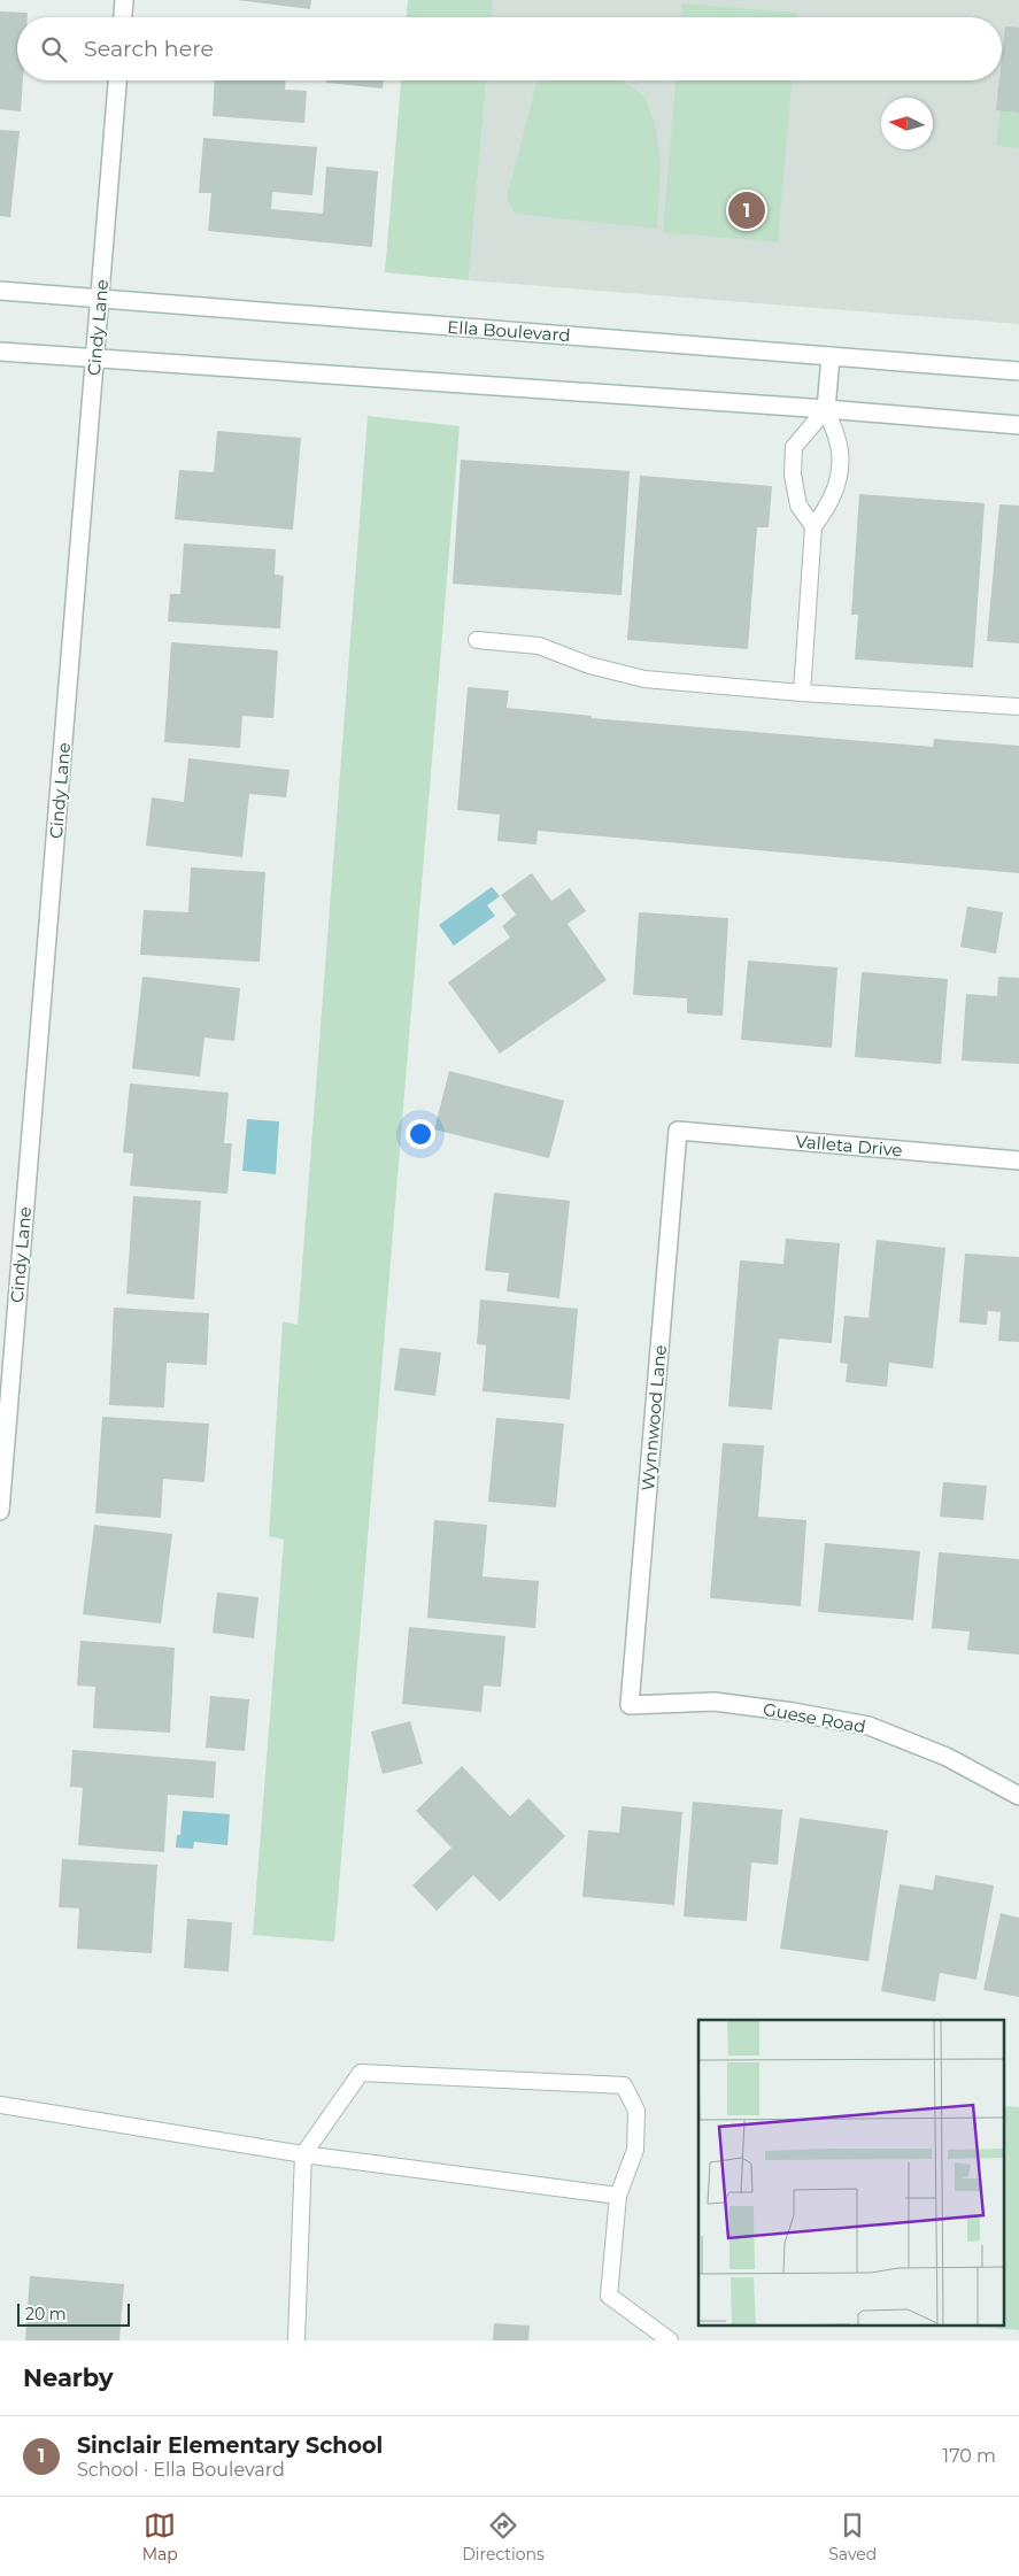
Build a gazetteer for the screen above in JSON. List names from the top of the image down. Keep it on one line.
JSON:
{"streets":{"street":["Cindy Lane","Ella Boulevard","Valleta Drive","Wynnwood Lane","Guese Road"]},"crossings":[["Cindy Lane","Ella Boulevard"],["Valleta Drive","Wynnwood Lane"],["Wynnwood Lane","Guese Road"]],"scale_bar":"20 m","north":"left","page":{"search":"Search here","pins":"1","scale":"20 m","heading":"Nearby","list":[{"mark":"1","name":"Sinclair Elementary School","note":"School · Ella Boulevard","value":"170 m"}],"nav":["Map","Directions","Saved"]}}
